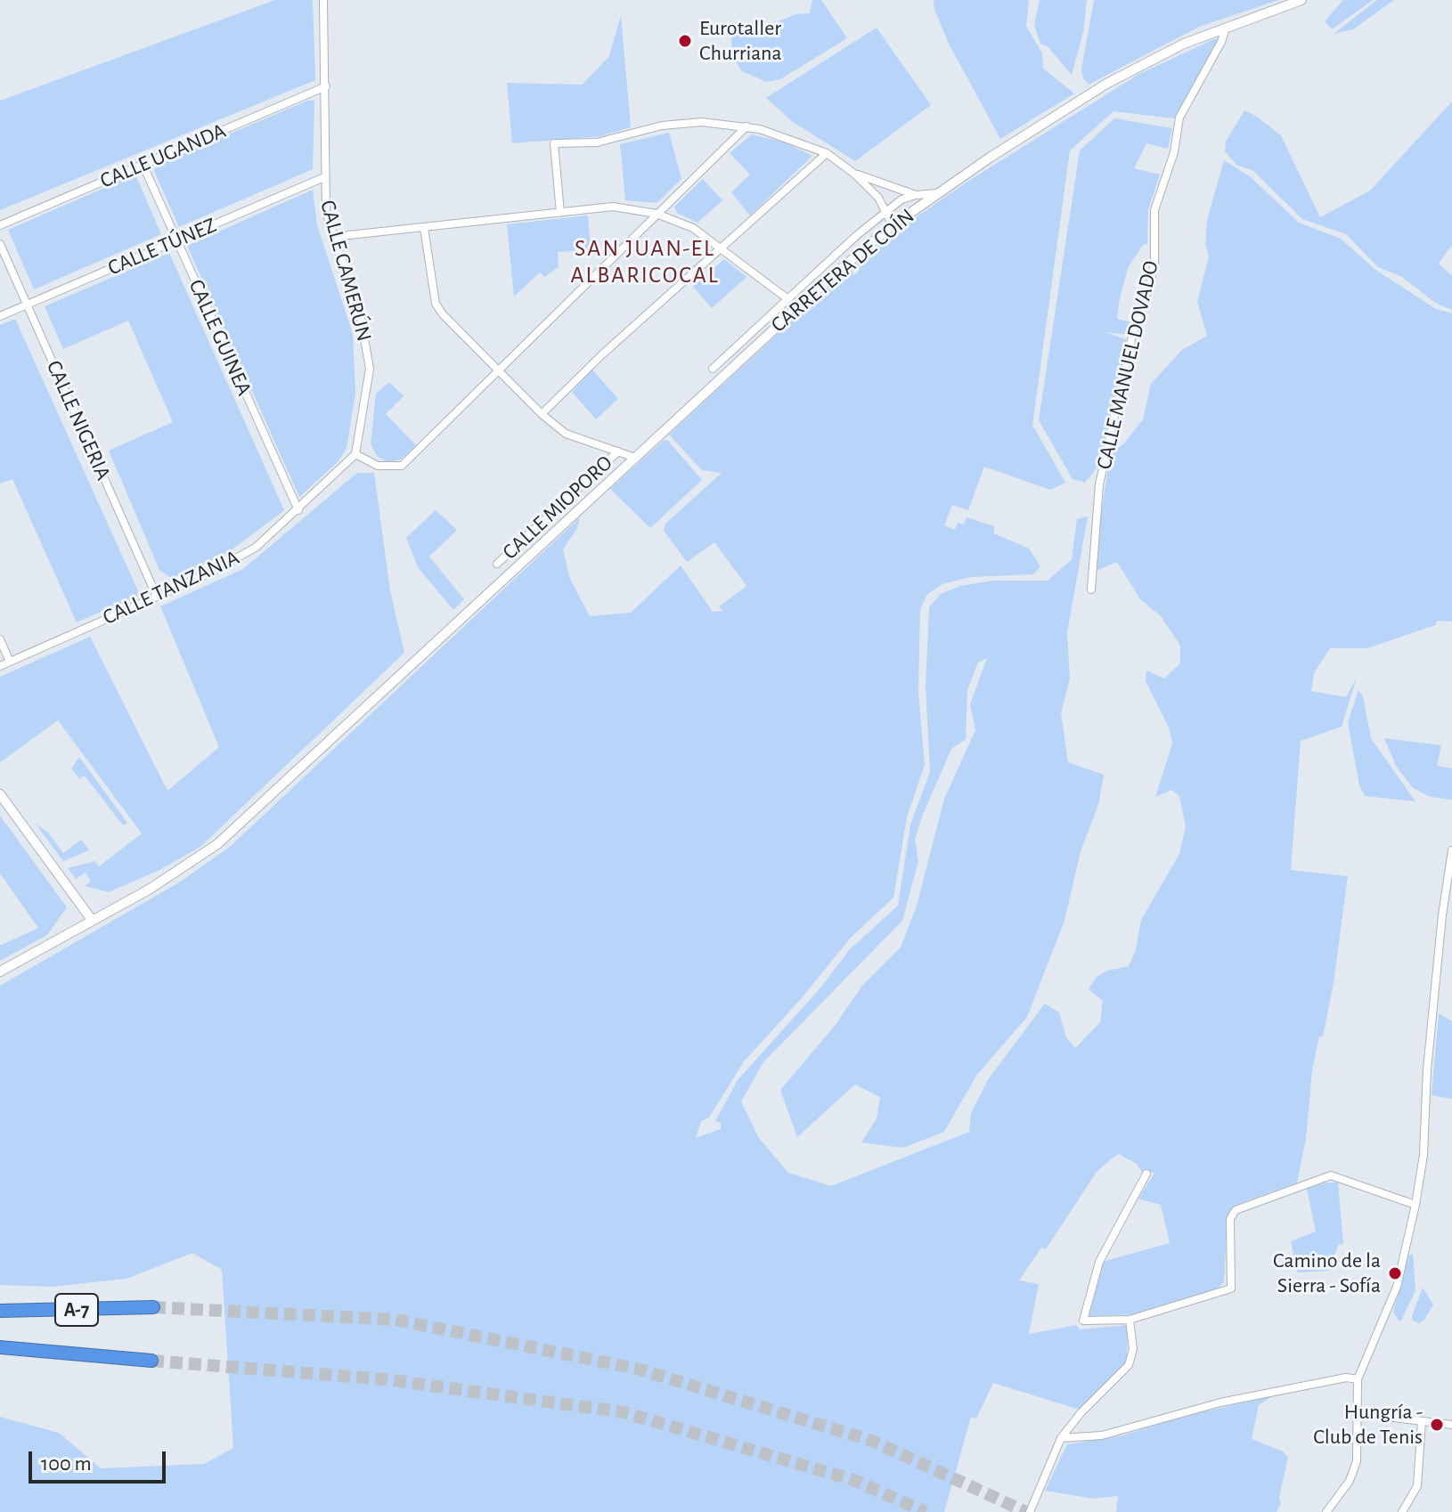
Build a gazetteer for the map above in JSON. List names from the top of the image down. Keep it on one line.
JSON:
{"streets":{"highway":["A-7"],"street":["CALLE UGANDA","CALLE TÚNEZ","CALLE CAMERÚN","CARRETERA DE COÍN","CALLE GUINEA","CALLE MANUEL DOVADO","CALLE NIGERIA","CALLE MIOPORO","CALLE TANZANIA"]},"crossings":[["CALLE UGANDA","CALLE CAMERÚN"],["CALLE UGANDA","CALLE GUINEA"],["CALLE TÚNEZ","CALLE CAMERÚN"],["CALLE TÚNEZ","CALLE GUINEA"],["CALLE TÚNEZ","CALLE NIGERIA"],["CALLE CAMERÚN","CALLE TANZANIA"],["CARRETERA DE COÍN","CALLE MANUEL DOVADO"],["CALLE GUINEA","CALLE TANZANIA"],["CALLE NIGERIA","CALLE TANZANIA"]],"districts":["SAN JUAN-EL ALBARICOCAL"],"places":["Eurotaller Churriana","Camino de la Sierra - Sofía","Hungría - Club de Tenis"],"scale_bar":"100 m"}
